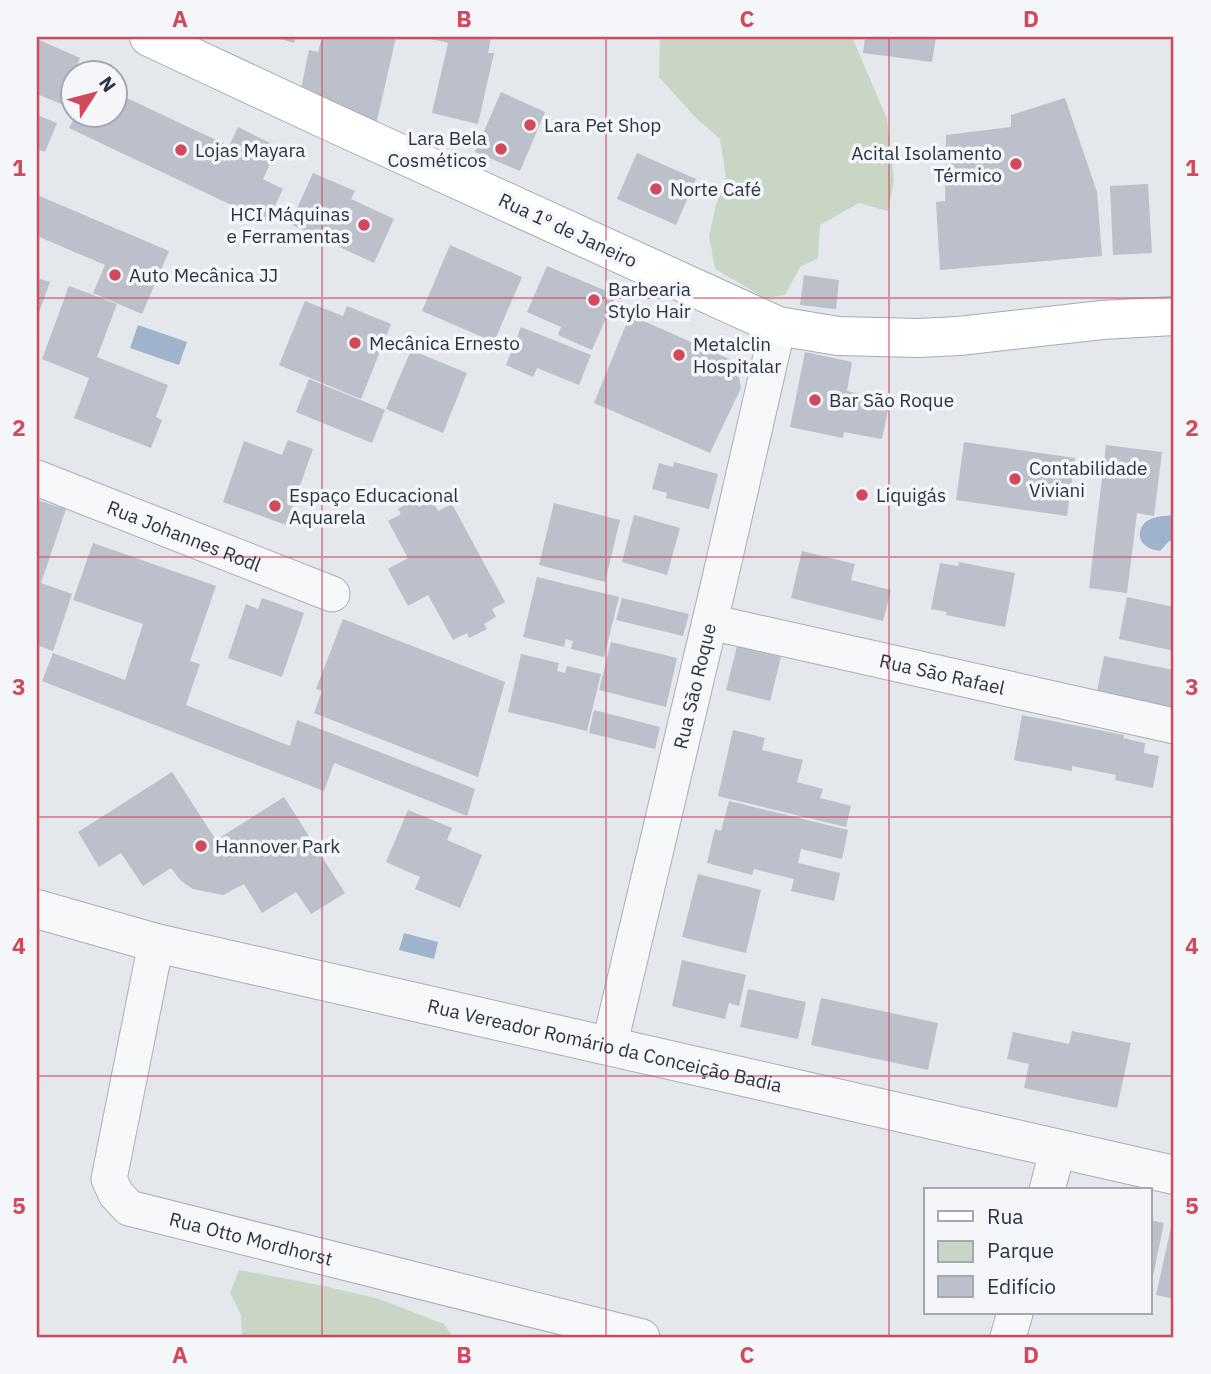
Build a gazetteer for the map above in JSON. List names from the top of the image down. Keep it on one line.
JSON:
{"streets":{"main road":["Rua 1º de Janeiro"],"street":["Rua Johannes Rodl","Rua São Rafael","Rua São Roque","Rua Vereador Romário da Conceição Badia","Rua Otto Mordhorst"]},"crossings":[["Rua 1º de Janeiro","Rua São Roque"],["Rua São Rafael","Rua São Roque"],["Rua São Roque","Rua Vereador Romário da Conceição Badia"],["Rua Vereador Romário da Conceição Badia","Rua Otto Mordhorst"]],"places":["Lara Pet Shop","Lara Bela Cosméticos","Lojas Mayara","Acital Isolamento Térmico","Norte Café","HCI Máquinas e Ferramentas","Auto Mecânica JJ","Barbearia Stylo Hair","Mecânica Ernesto","Metalclin Hospitalar","Bar São Roque","Contabilidade Viviani","Liquigás","Espaço Educacional Aquarela","Hannover Park"],"legend":["Rua","Parque","Edifício"],"north":"top right","grid":{"columns":["A","B","C","D"],"rows":["1","2","3","4","5"]}}
